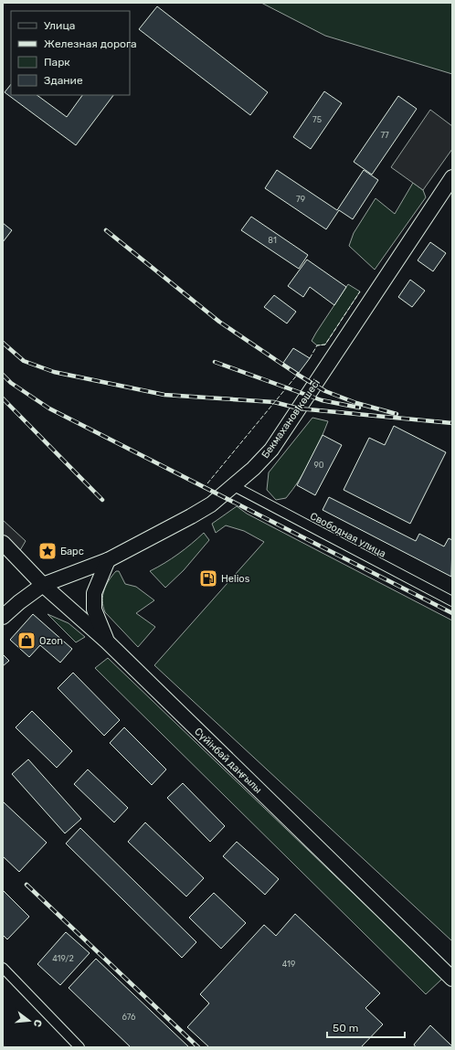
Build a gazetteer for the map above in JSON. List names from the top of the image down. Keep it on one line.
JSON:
{"streets":{"main road":["Бекмаханов көшесі","Сүйінбай даңғылы"],"street":["Свободная улица"]},"crossings":[["Бекмаханов көшесі","Свободная улица"],["Бекмаханов көшесі","Сүйінбай даңғылы"]],"places":{"place":["Барс"],"fuel station":["Helios"],"shop":["Ozon"]},"house_numbers":["75","77","79","81","90","419/2","419","676"],"legend":["Улица","Железная дорога","Парк","Здание"],"scale_bar":"50 m","north":"right"}
